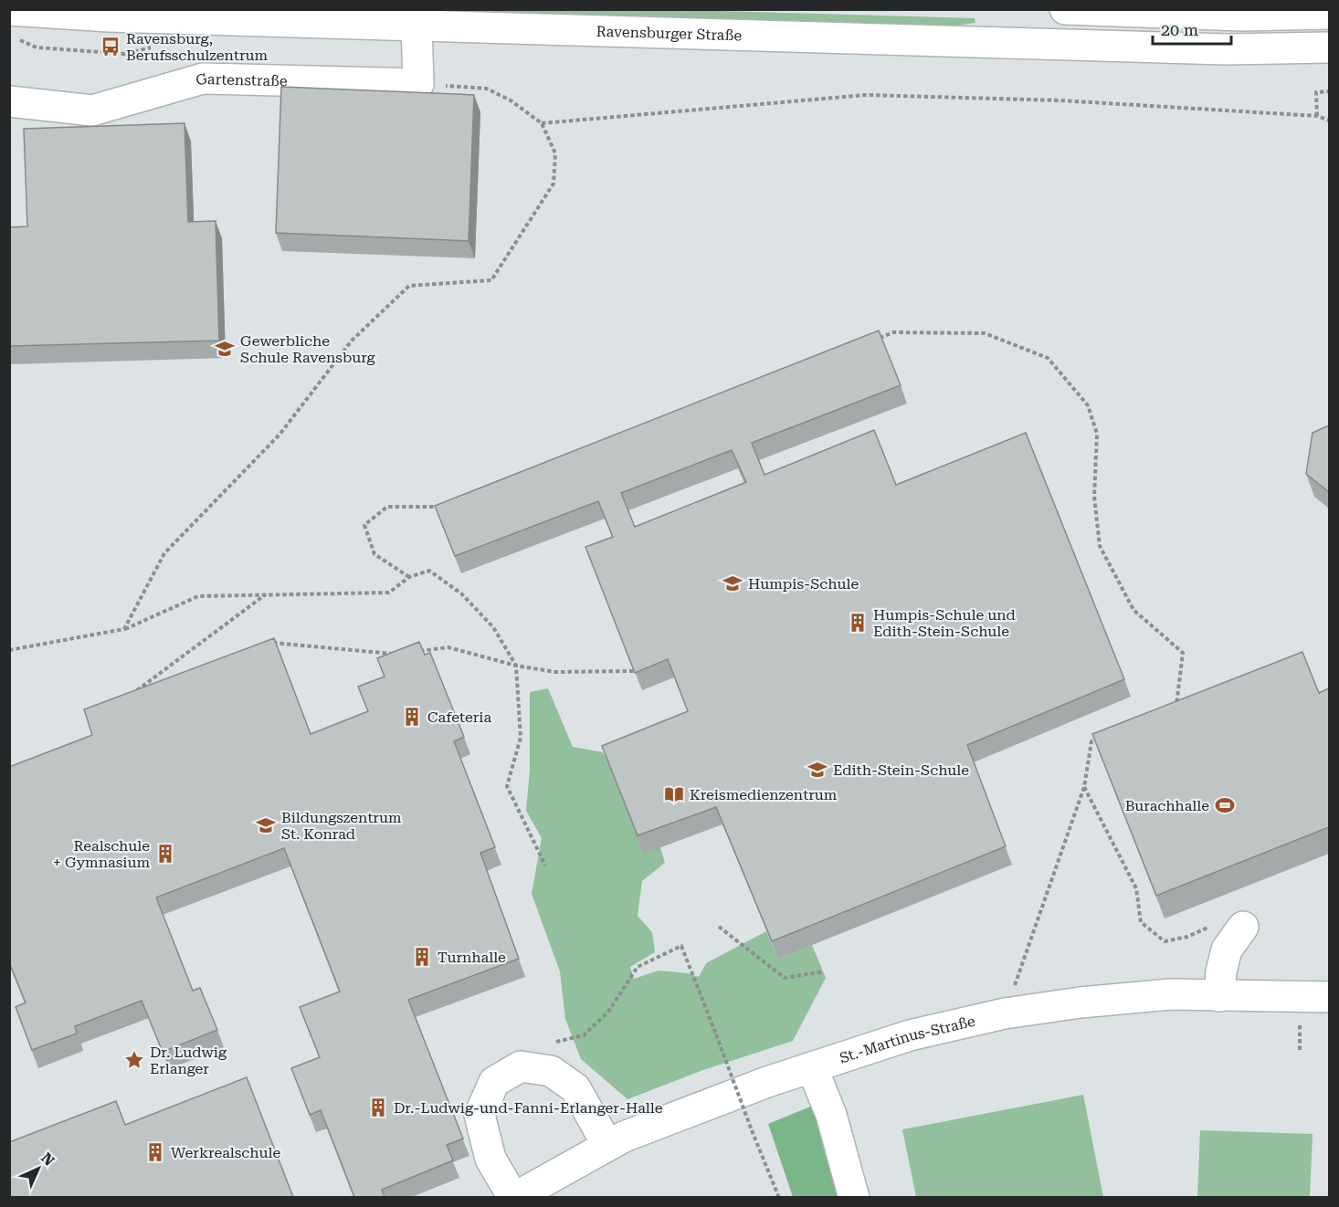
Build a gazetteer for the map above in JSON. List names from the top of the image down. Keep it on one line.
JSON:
{"streets":{"main road":["Ravensburger Straße","Gartenstraße","St.-Martinus-Straße"]},"places":{"bus stop":["Ravensburg, Berufsschulzentrum"],"school or university":["Gewerbliche Schule Ravensburg","Humpis-Schule","Edith-Stein-Schule","Bildungszentrum St. Konrad"],"building":["Humpis-Schule und Edith-Stein-Schule","Cafeteria","Realschule + Gymnasium","Turnhalle","Dr.-Ludwig-und-Fanni-Erlanger-Halle","Werkrealschule"],"library":["Kreismedienzentrum"],"sports":["Burachhalle"],"place":["Dr. Ludwig Erlanger"]},"scale_bar":"20 m","north":"top right"}
